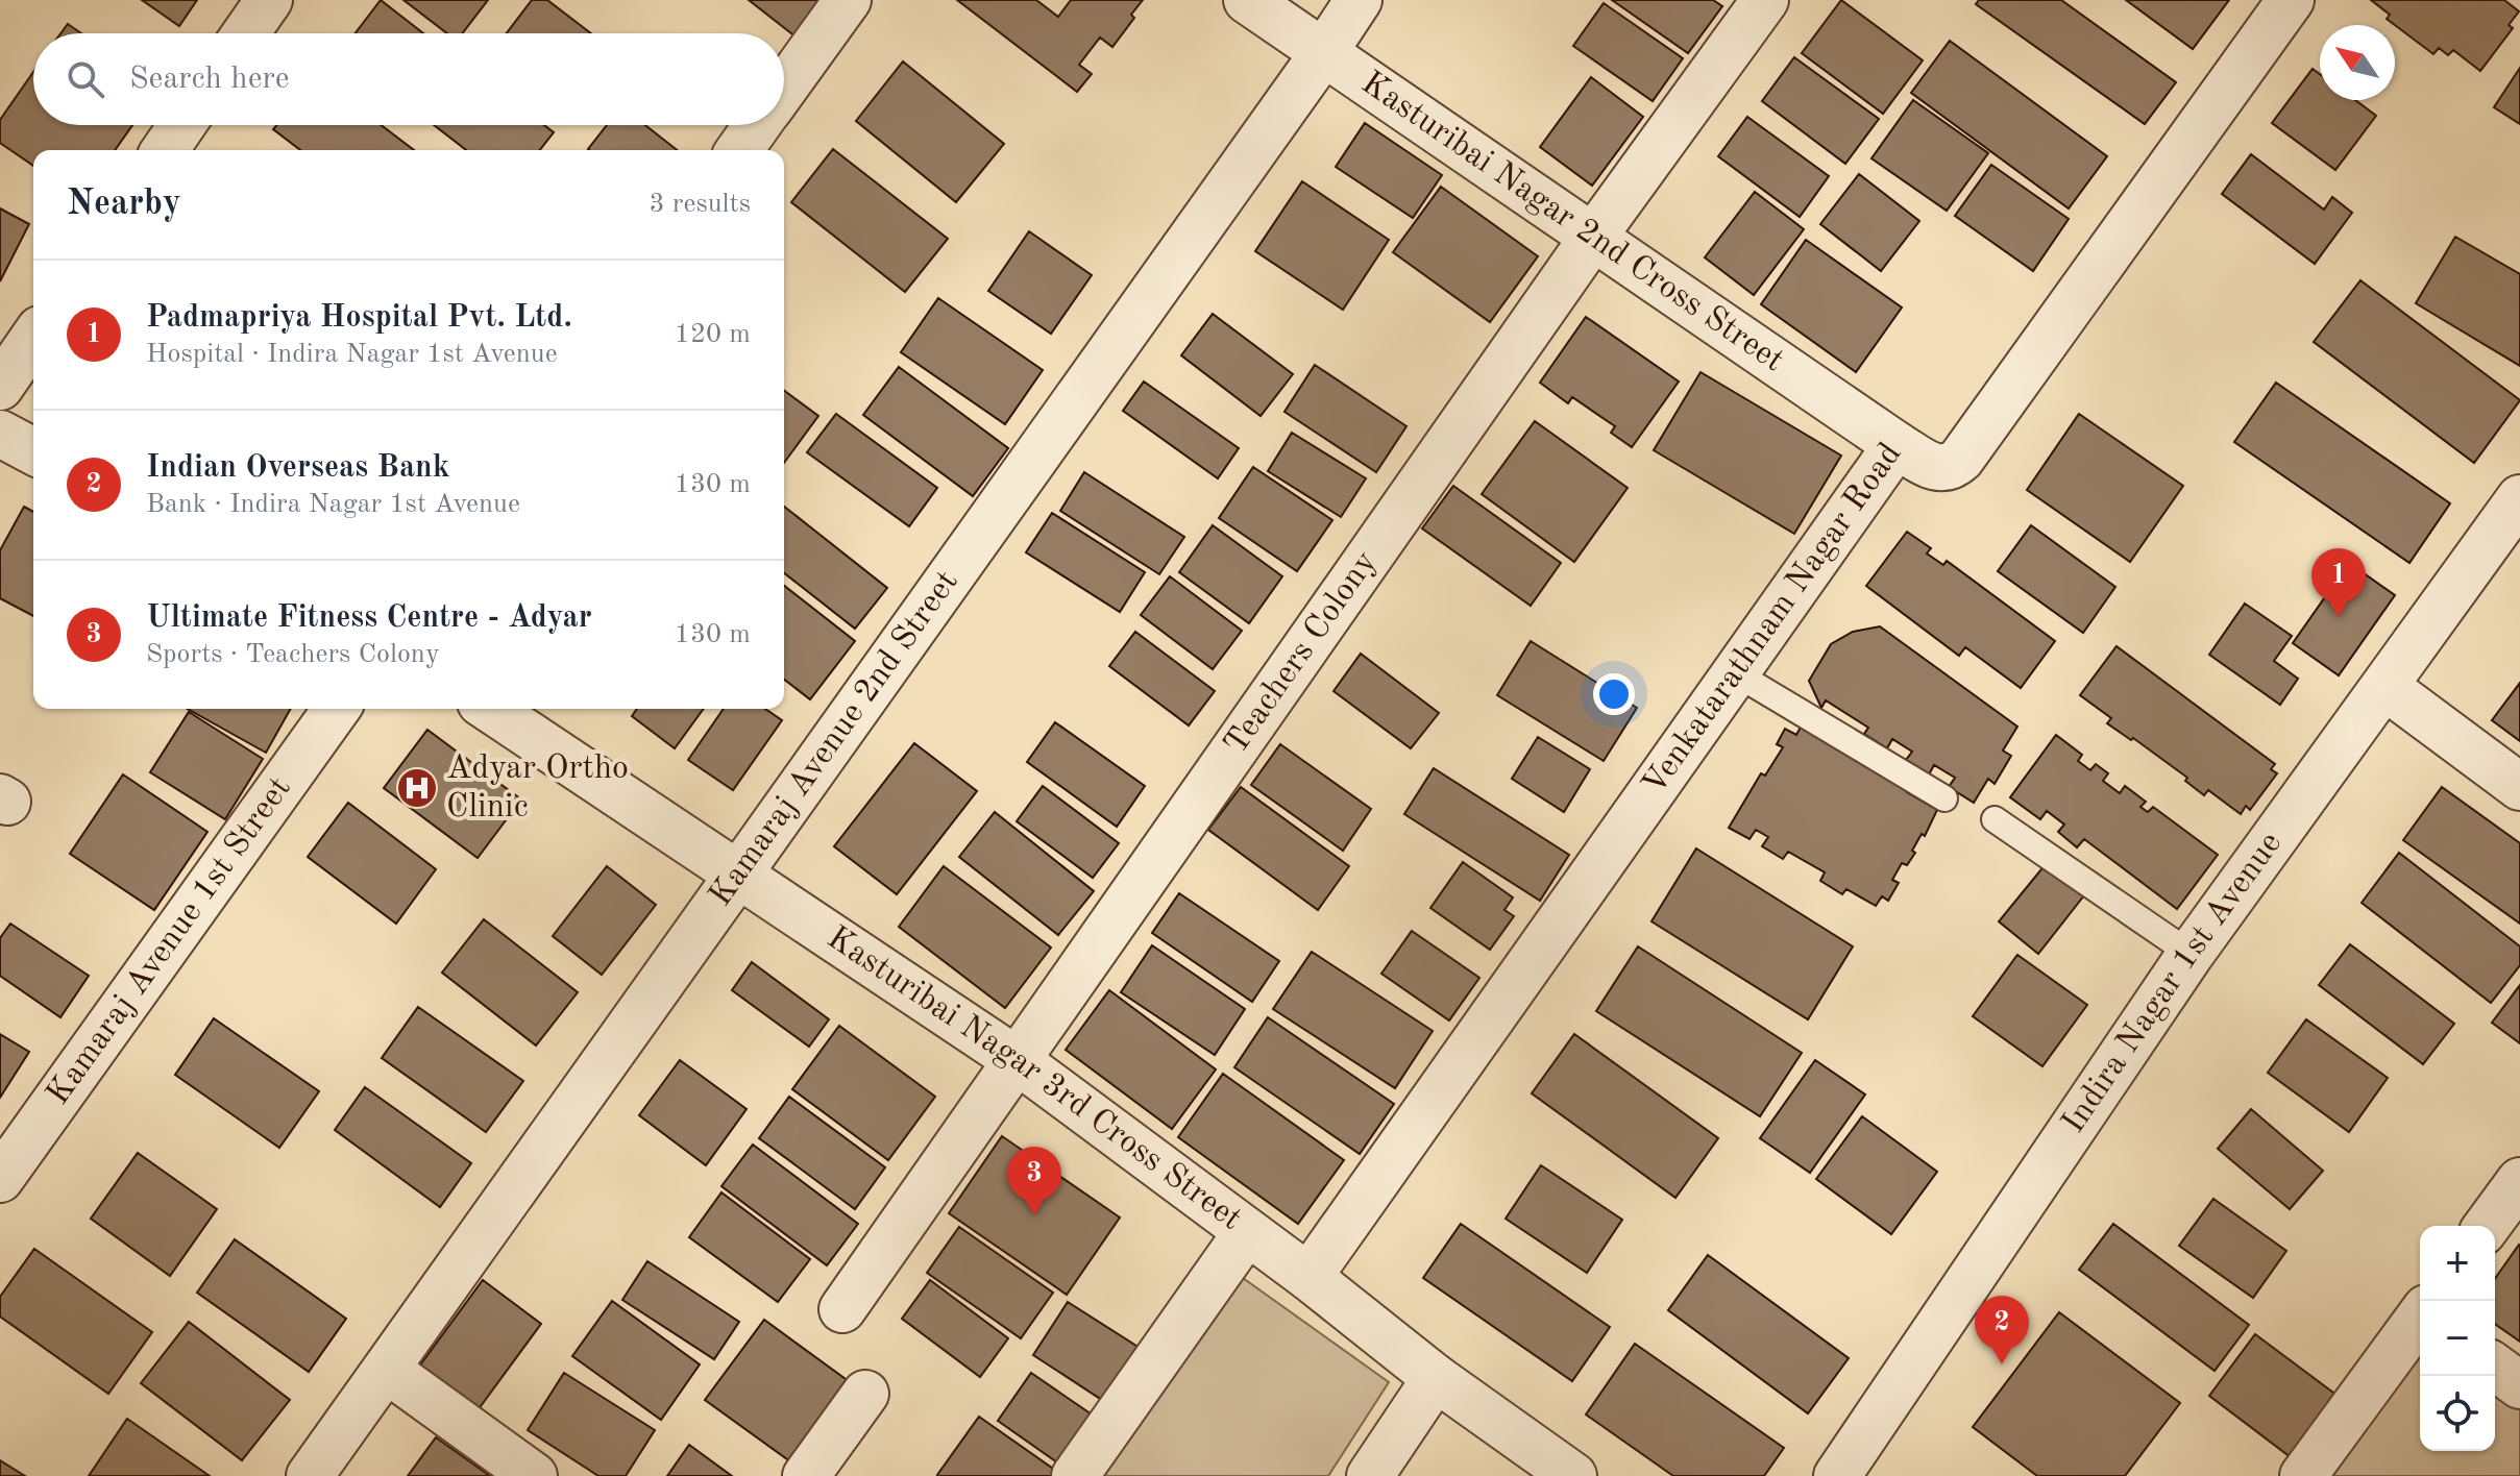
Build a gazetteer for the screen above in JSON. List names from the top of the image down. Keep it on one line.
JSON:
{"streets":{"street":["Kasturibai Nagar 2nd Cross Street","Venkatarathnam Nagar Road","Teachers Colony","Kamaraj Avenue 2nd Street","Kamaraj Avenue 1st Street","Indira Nagar 1st Avenue","Kasturibai Nagar 3rd Cross Street"]},"crossings":[["Kasturibai Nagar 2nd Cross Street","Venkatarathnam Nagar Road"],["Kasturibai Nagar 2nd Cross Street","Teachers Colony"],["Kasturibai Nagar 2nd Cross Street","Kamaraj Avenue 2nd Street"],["Venkatarathnam Nagar Road","Kasturibai Nagar 3rd Cross Street"],["Teachers Colony","Kasturibai Nagar 3rd Cross Street"],["Kamaraj Avenue 2nd Street","Kasturibai Nagar 3rd Cross Street"]],"places":{"hospital":["Adyar Ortho Clinic"]},"north":"top left","page":{"search":"Search here","heading":["Nearby","3 results"],"list":[{"mark":"1","name":"Padmapriya Hospital Pvt. Ltd.","note":"Hospital · Indira Nagar 1st Avenue","value":"120 m"},{"mark":"2","name":"Indian Overseas Bank","note":"Bank · Indira Nagar 1st Avenue","value":"130 m"},{"mark":"3","name":"Ultimate Fitness Centre - Adyar","note":"Sports · Teachers Colony","value":"130 m"}],"pins":["1","3","2"],"map_buttons":["+","−"]}}
